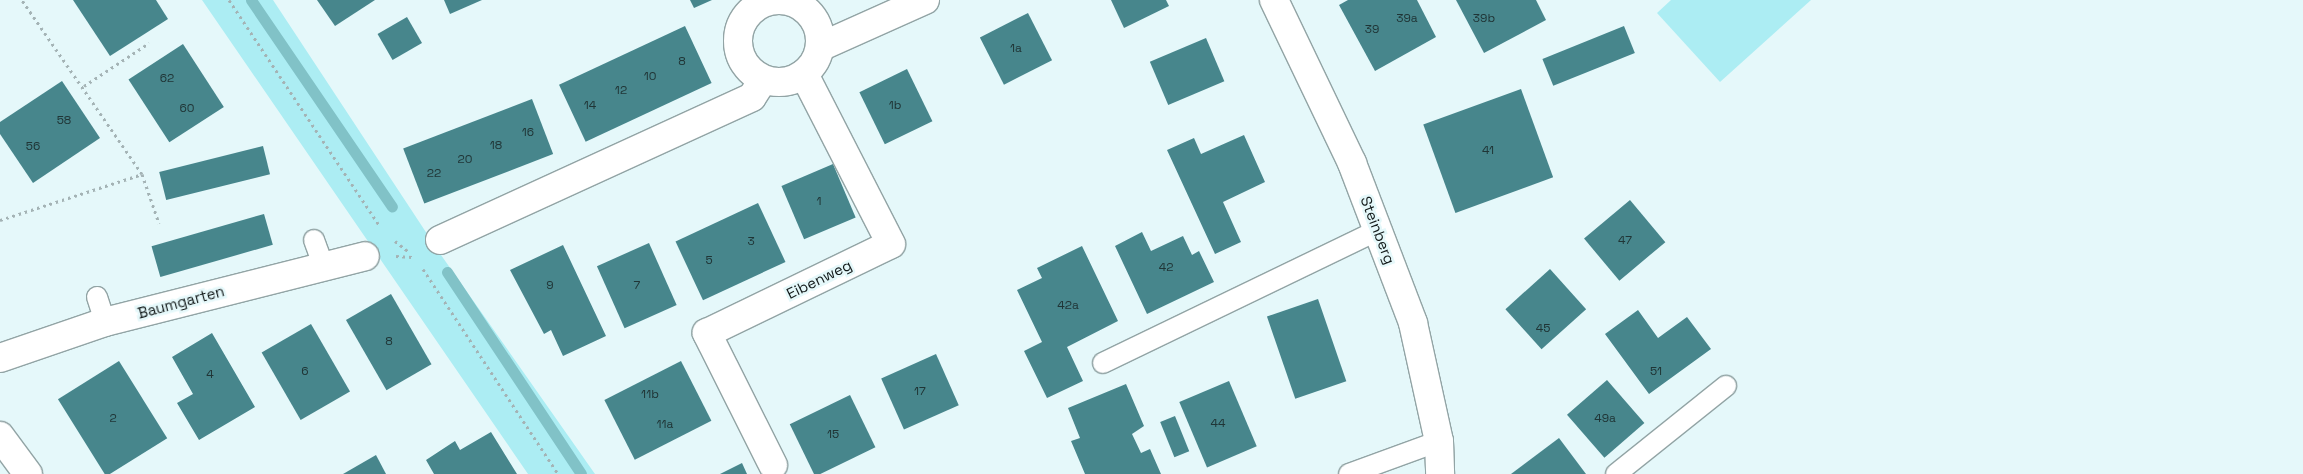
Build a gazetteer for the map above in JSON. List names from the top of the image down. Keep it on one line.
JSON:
{"streets":{"street":["Steinberg","Eibenweg","Baumgarten"]},"house_numbers":["39a","39b","39","1a","8","10","62","12","14","1b","60","58","16","18","56","41","20","22","1","47","3","5","42","9","7","42a","45","8","6","51","4","17","11b","2","49a","44","11a","15"]}
